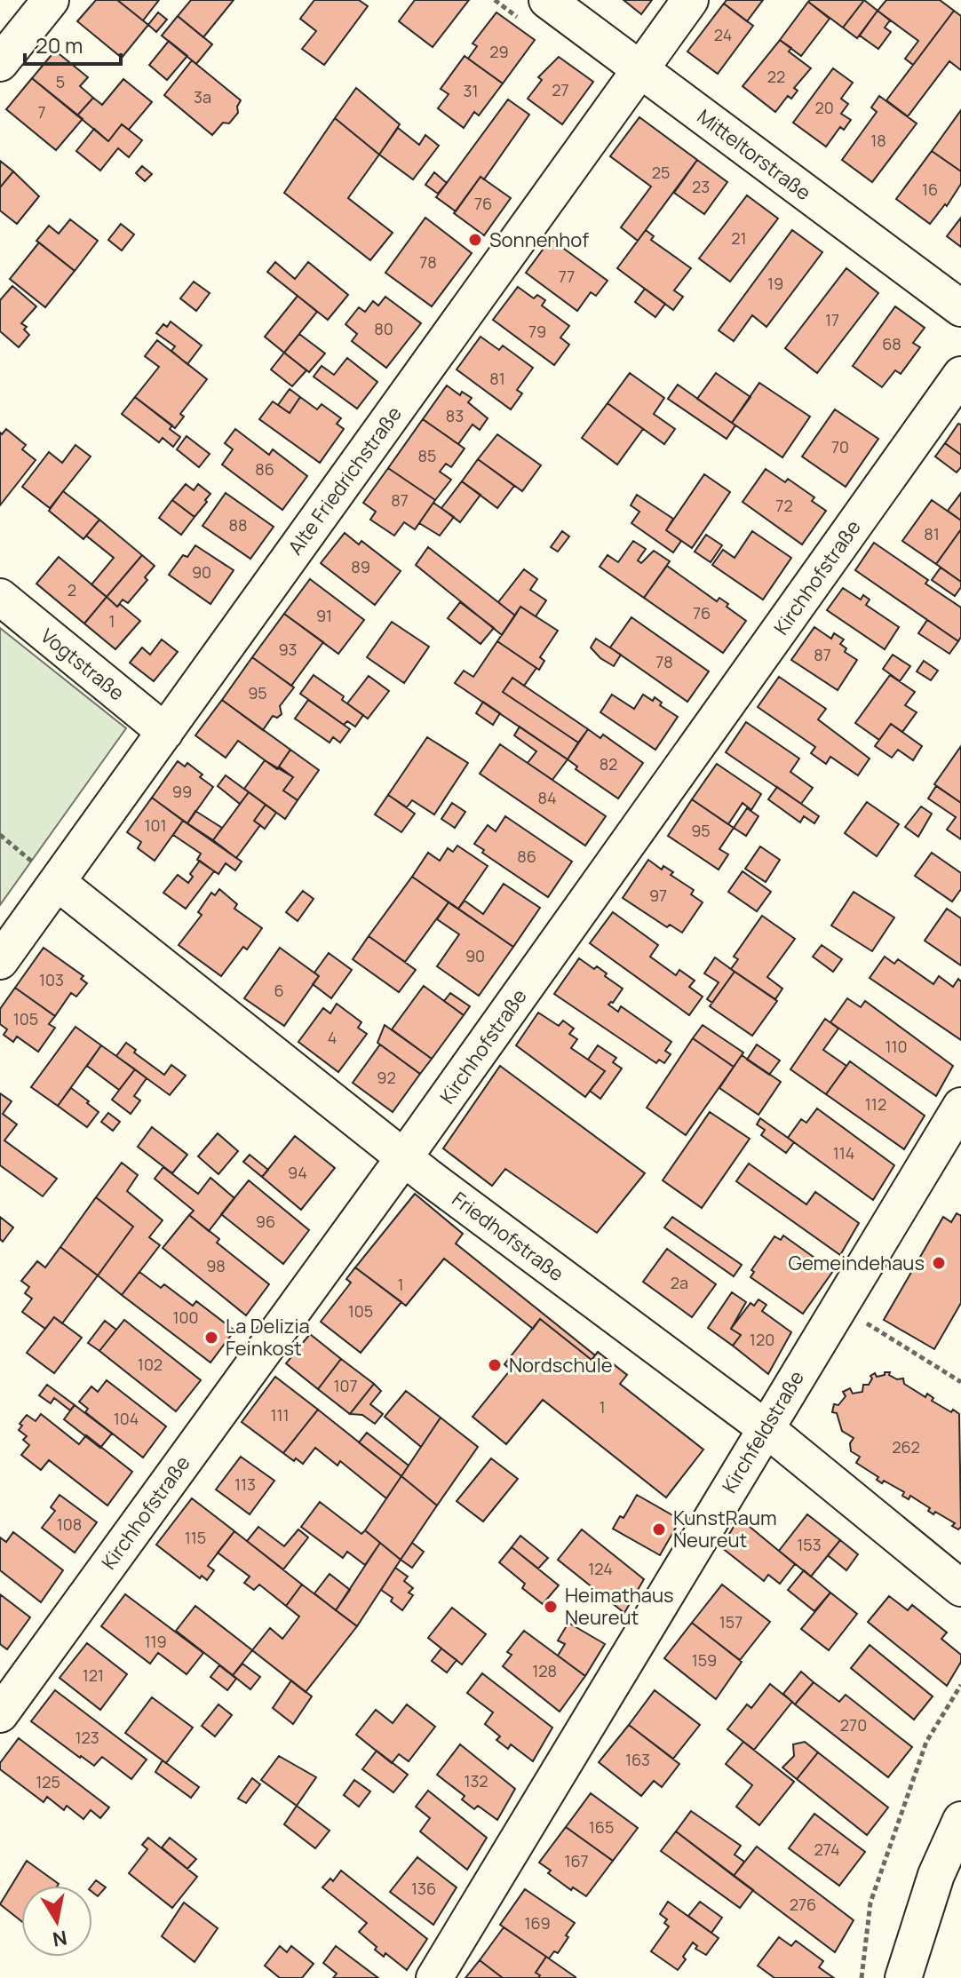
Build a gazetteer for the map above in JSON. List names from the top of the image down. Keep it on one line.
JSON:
{"streets":{"street":["Mitteltorstraße","Alte Friedrichstraße","Kirchhofstraße","Vogtstraße","Friedhofstraße","Kirchfeldstraße"]},"crossings":[["Mitteltorstraße","Alte Friedrichstraße"],["Alte Friedrichstraße","Vogtstraße"],["Alte Friedrichstraße","Friedhofstraße"],["Kirchhofstraße","Friedhofstraße"],["Friedhofstraße","Kirchfeldstraße"]],"places":["Sonnenhof","Gemeindehaus","La Delizia Feinkost","Nordschule","KunstRaum Neureut","Heimathaus Neureut"],"house_numbers":["24","29","22","5","27","31","3a","20","7","18","25","23","16","76","21","78","77","19","17","80","79","68","81","83","70","85","86","87","72","88","81","89","90","2","76","91","1","93","87","78","95","82","99","84","101","95","86","97","90","103","6","105","4","110","92","112","114","94","96","98","2a","1","105","100","120","102","107","1","111","104","262","113","108","115","153","124","157","119","159","128","121","270","123","163","132","125","165","274","167","136","276","169"],"scale_bar":"20 m","north":"bottom"}
